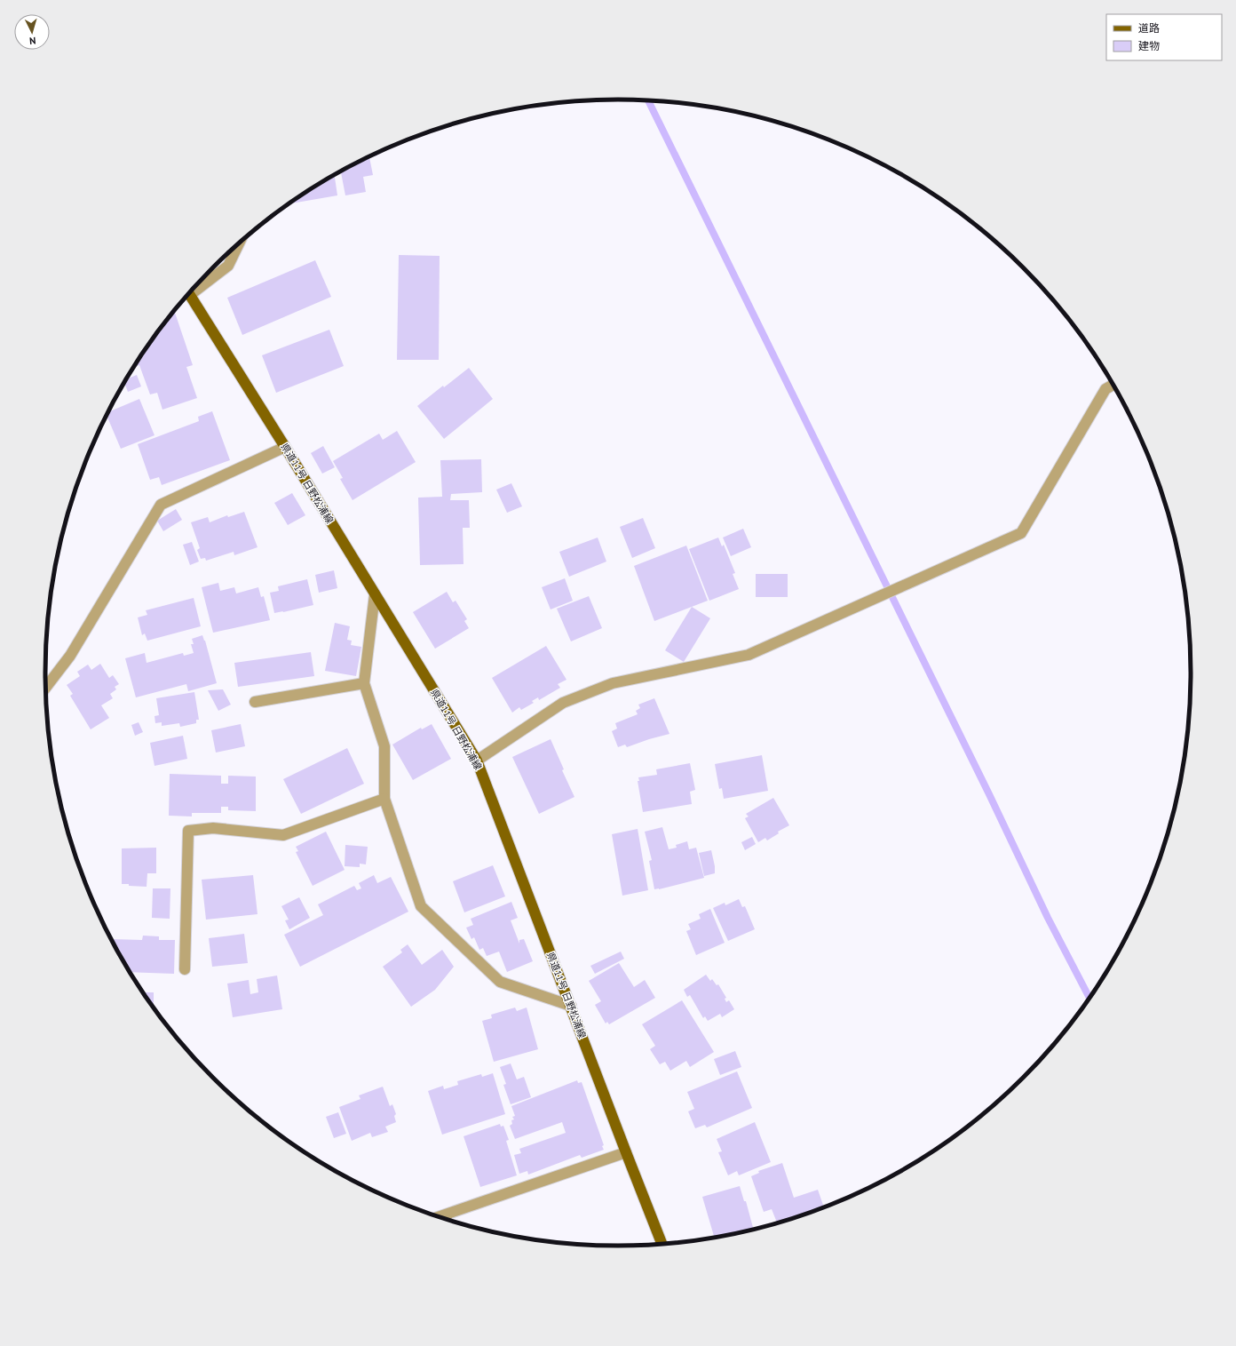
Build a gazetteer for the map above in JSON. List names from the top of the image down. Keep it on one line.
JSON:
{"streets":{"main road":["県道11号 日野松浦線"]},"legend":["道路","建物"],"north":"bottom"}
